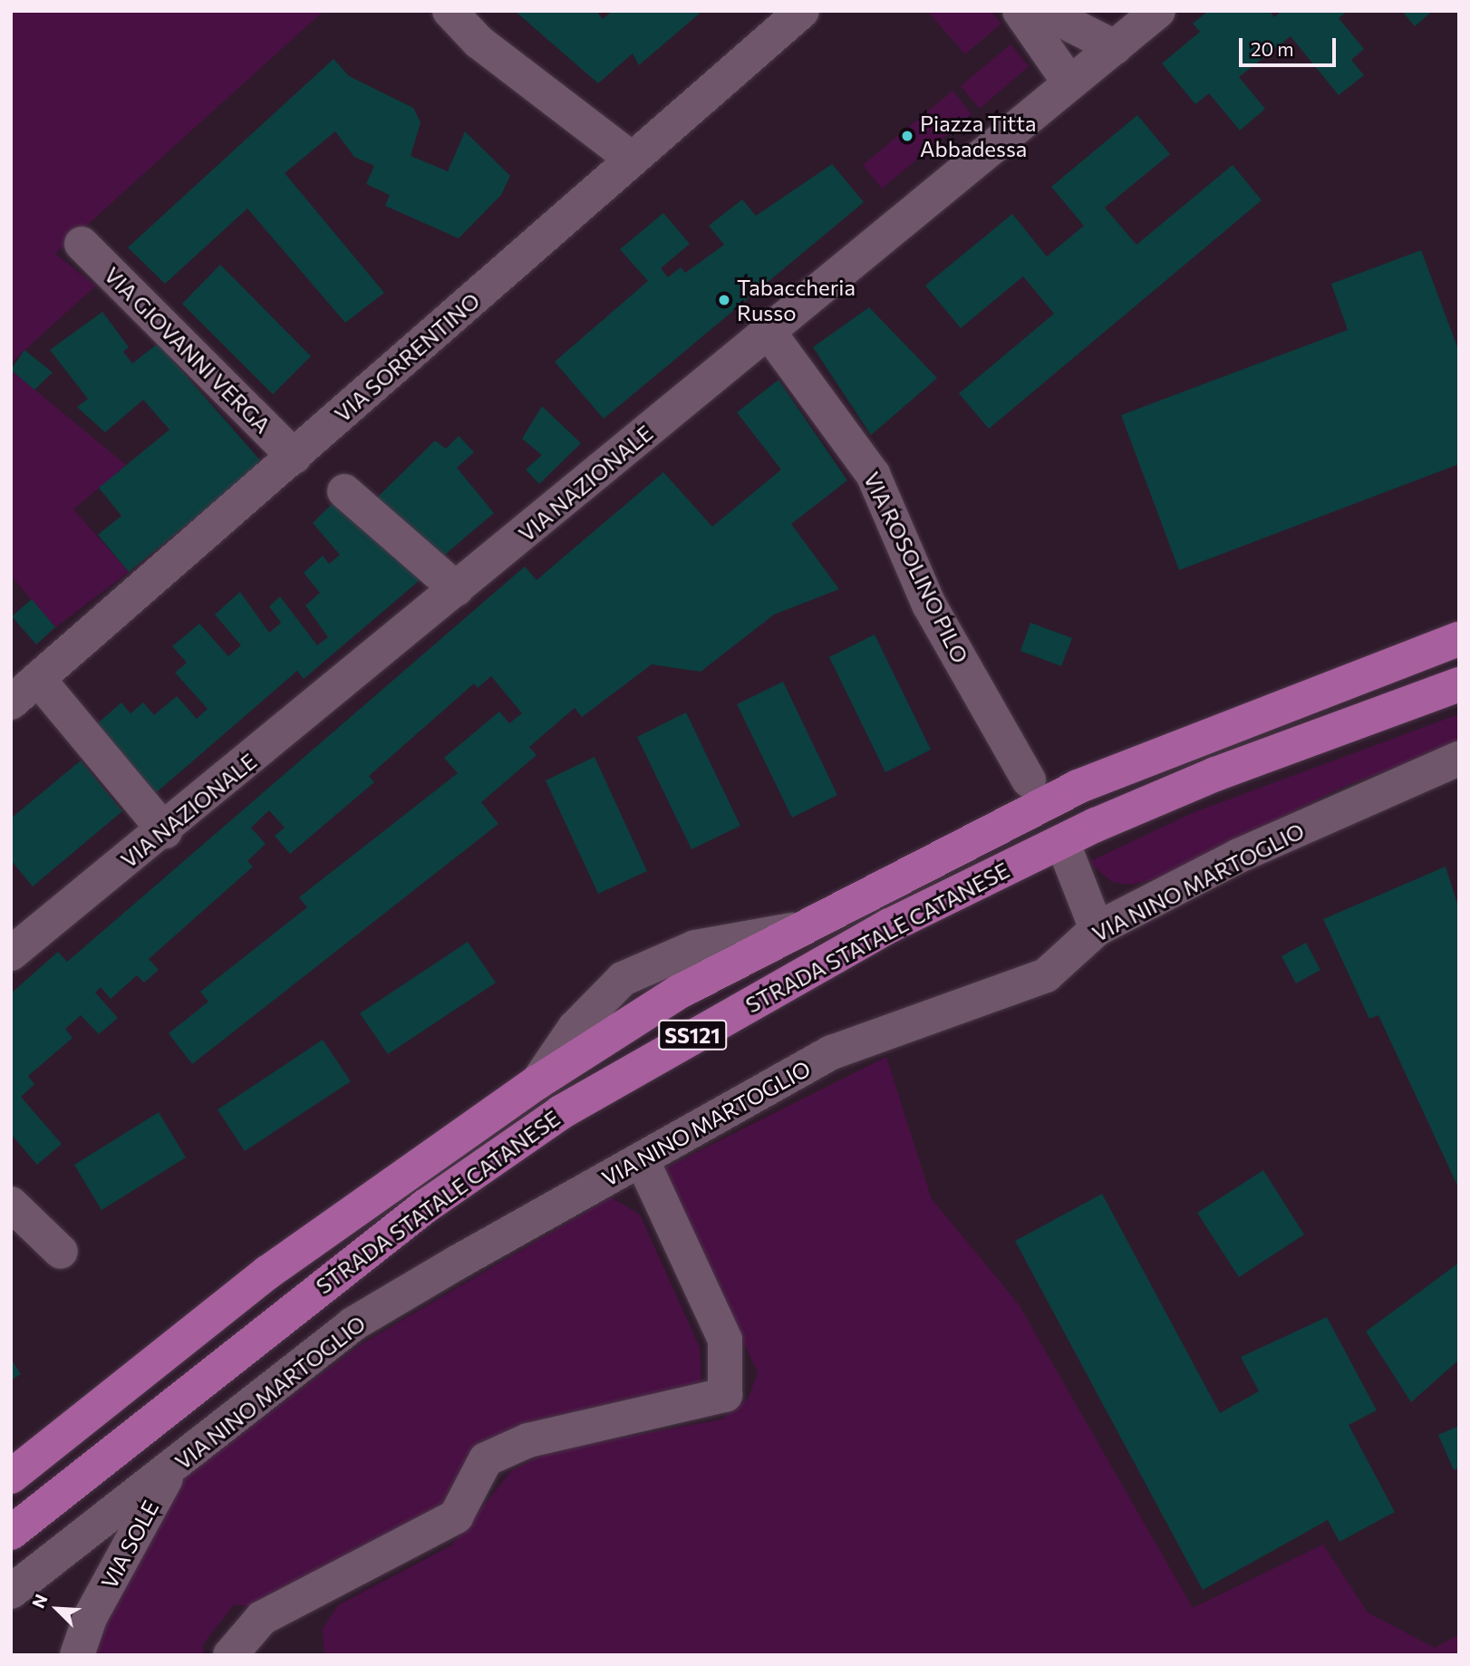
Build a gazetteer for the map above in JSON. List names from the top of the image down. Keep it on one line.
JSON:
{"streets":{"main road":["STRADA STATALE CATANESE","SS121"],"street":["VIA GIOVANNI VERGA","VIA SORRENTINO","VIA NAZIONALE","VIA ROSOLINO PILO","VIA NINO MARTOGLIO","VIA SOLE"]},"crossings":[["VIA GIOVANNI VERGA","VIA SORRENTINO"],["VIA NAZIONALE","VIA ROSOLINO PILO"],["VIA NINO MARTOGLIO","VIA SOLE"]],"places":["Piazza Titta Abbadessa","Tabaccheria Russo"],"scale_bar":"20 m","north":"top left"}
